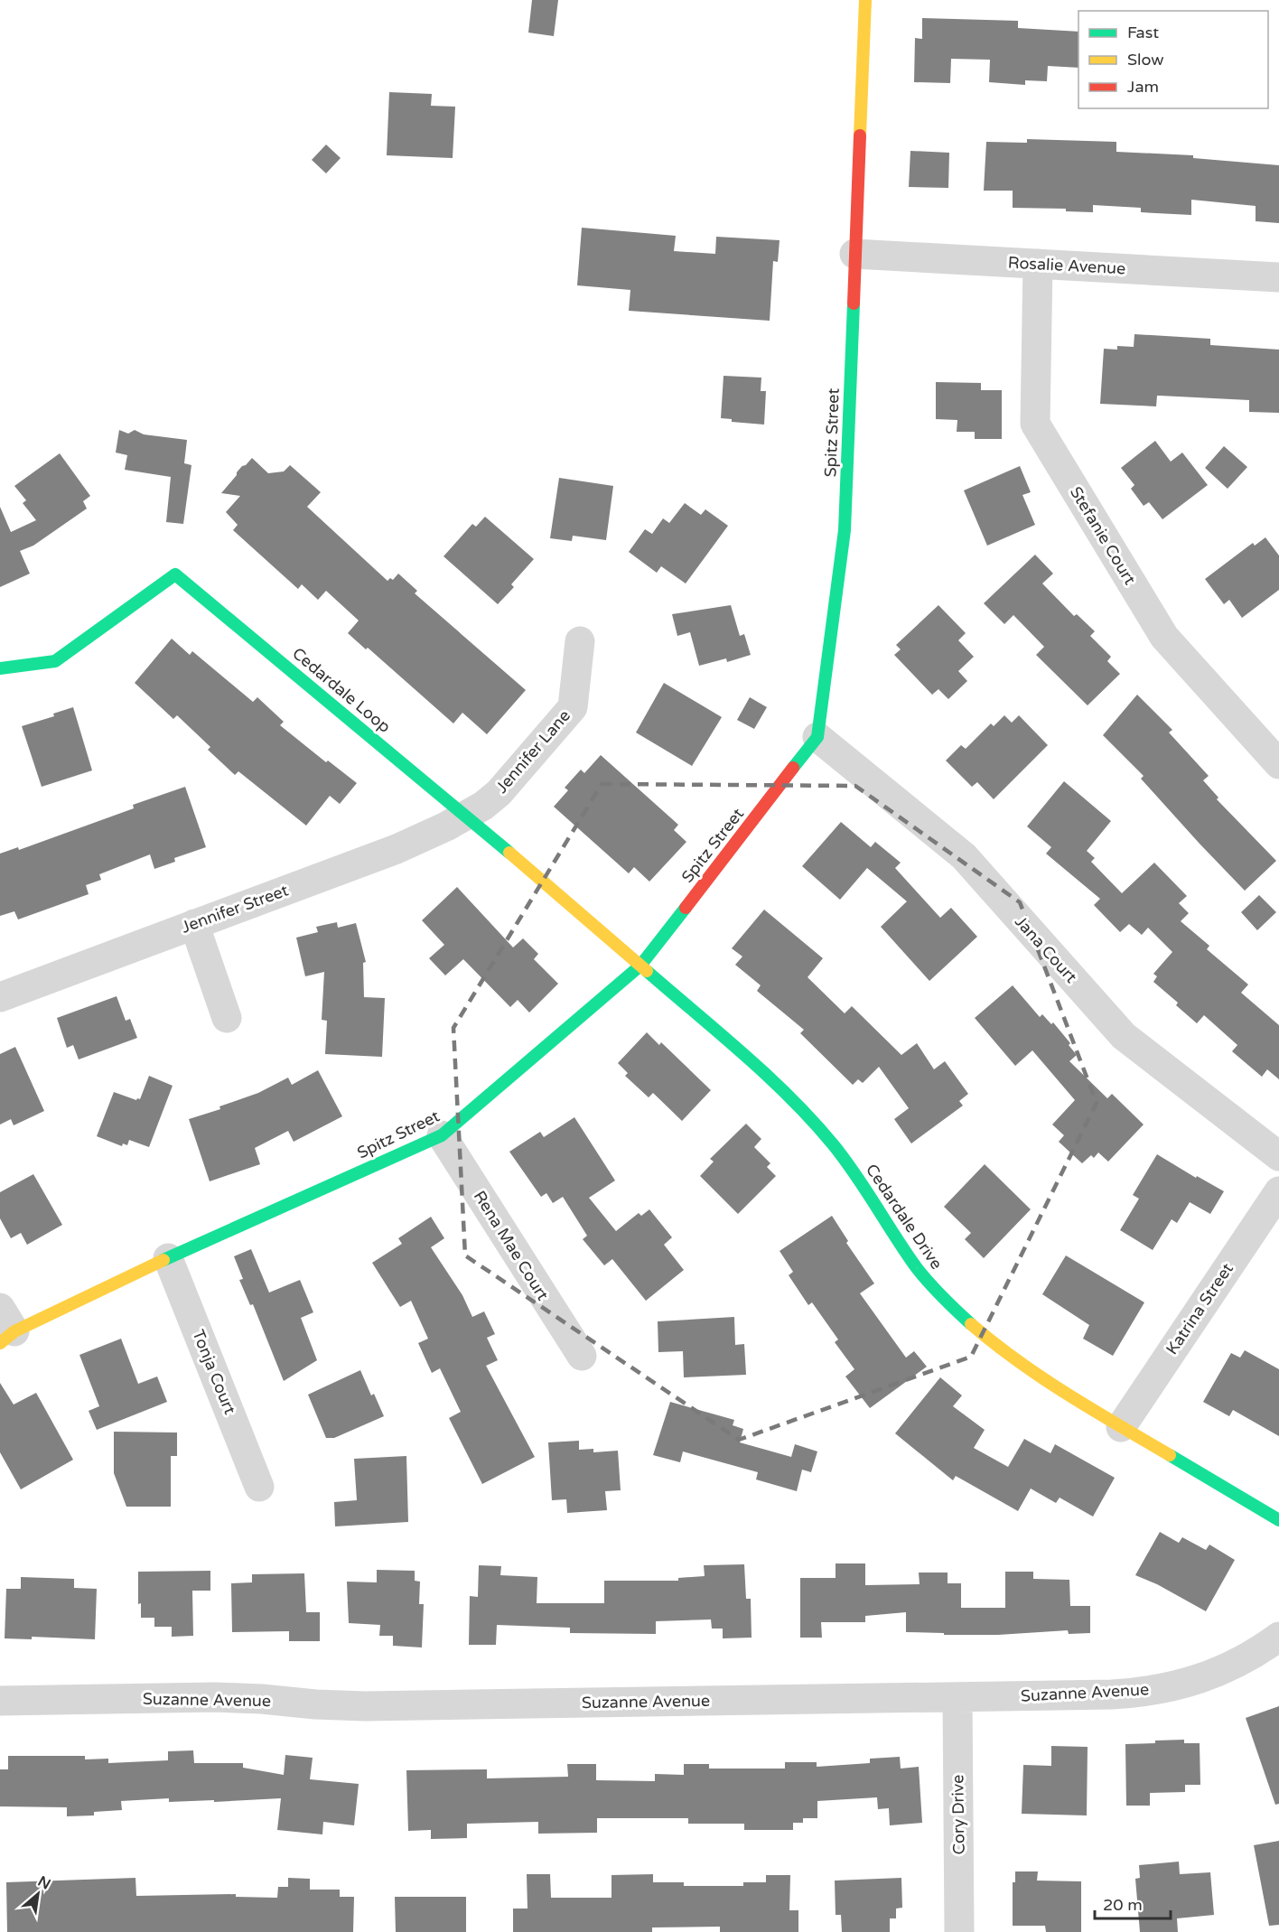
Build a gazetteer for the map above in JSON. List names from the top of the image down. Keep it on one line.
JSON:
{"streets":{"street":["Rosalie Avenue","Spitz Street","Stefanie Court","Cedardale Loop","Jennifer Lane","Jennifer Street","Jana Court","Cedardale Drive","Rena Mae Court","Katrina Street","Tonja Court","Suzanne Avenue","Cory Drive"]},"crossings":[["Rosalie Avenue","Spitz Street"],["Rosalie Avenue","Stefanie Court"],["Spitz Street","Cedardale Loop"],["Spitz Street","Jana Court"],["Spitz Street","Cedardale Drive"],["Spitz Street","Rena Mae Court"],["Spitz Street","Tonja Court"],["Cedardale Loop","Jennifer Lane"],["Cedardale Loop","Jennifer Street"],["Cedardale Loop","Cedardale Drive"],["Jennifer Lane","Jennifer Street"],["Cedardale Drive","Katrina Street"],["Suzanne Avenue","Cory Drive"]],"legend":["Fast","Slow","Jam"],"scale_bar":"20 m","north":"top right"}
